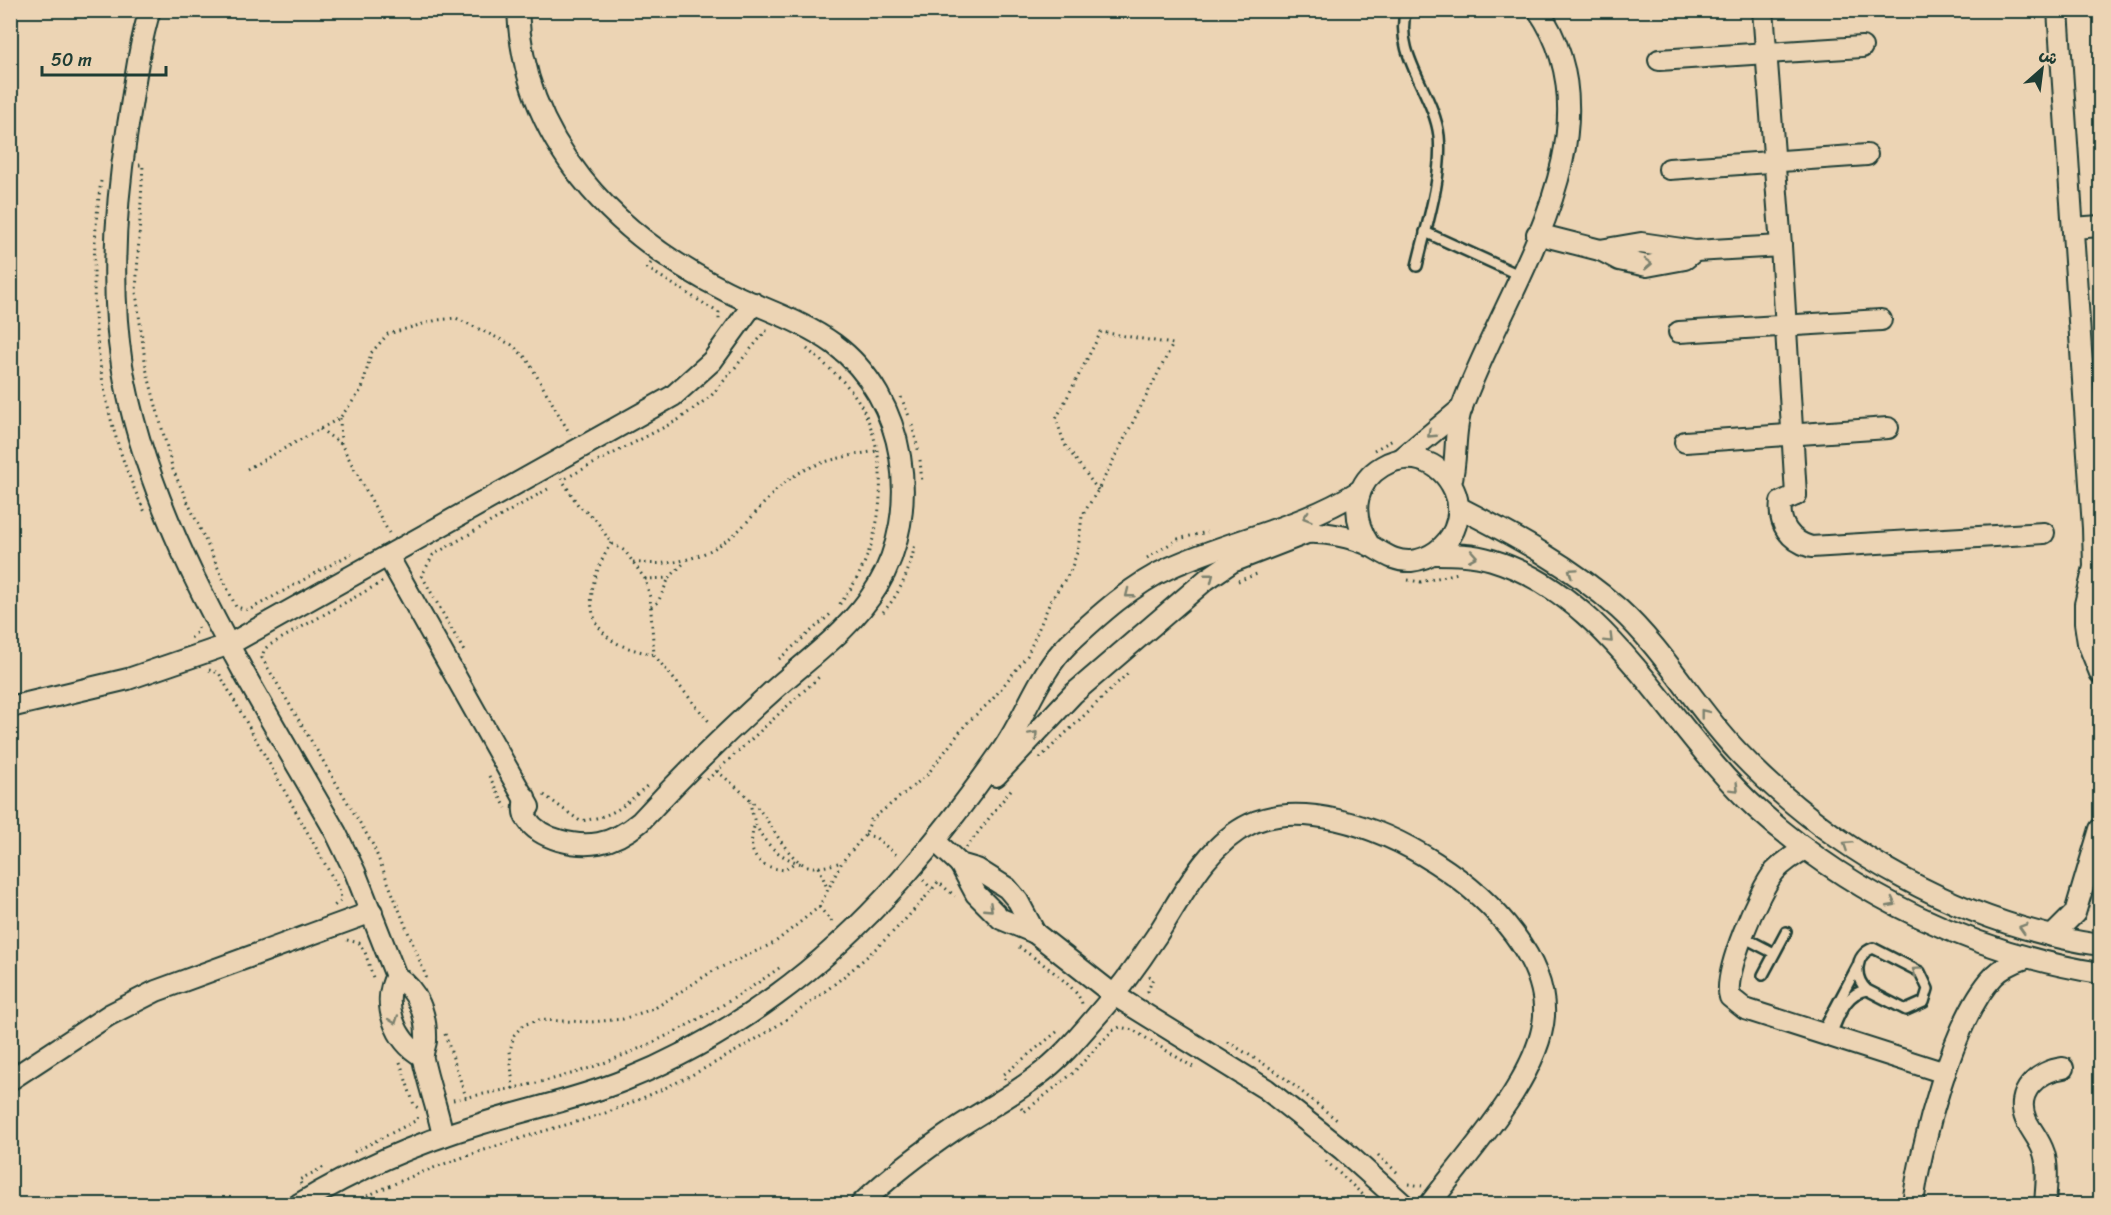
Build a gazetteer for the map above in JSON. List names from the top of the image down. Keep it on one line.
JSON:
{"scale_bar":"50 m","north":"top right"}
